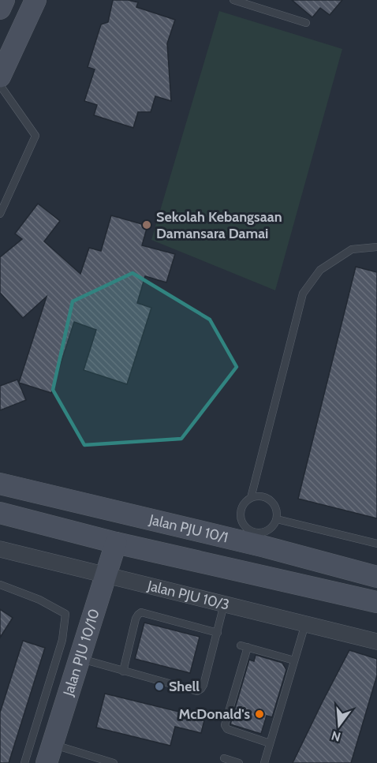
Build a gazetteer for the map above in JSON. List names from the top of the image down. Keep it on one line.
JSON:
{"streets":{"street":["Jalan PJU 10/1","Jalan PJU 10/3","Jalan PJU 10/10"]},"crossings":[["Jalan PJU 10/1","Jalan PJU 10/10"],["Jalan PJU 10/3","Jalan PJU 10/10"]],"places":["Sekolah Kebangsaan Damansara Damai","Shell","McDonald's"],"north":"bottom"}
